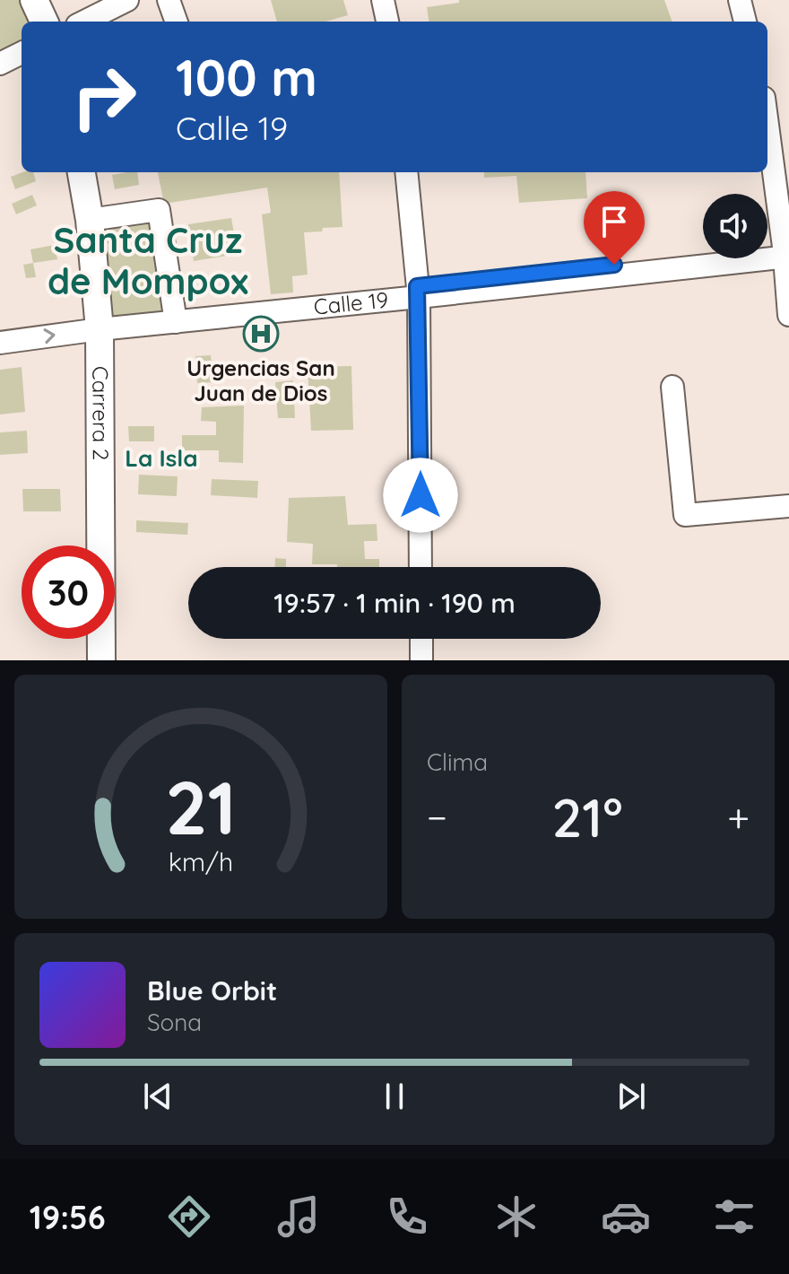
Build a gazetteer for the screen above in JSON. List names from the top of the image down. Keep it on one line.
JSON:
{"streets":{"main road":["Carrera 2"],"street":["Calle 19"]},"crossings":[["Calle 19","Carrera 2"]],"districts":["Santa Cruz de Mompox","La Isla"],"places":{"hospital":["Urgencias San Juan de Dios"]},"page":{"turn":["100 m","Calle 19"],"limit":"30","trip":"19:57 · 1 min · 190 m","tile":"Clima","heat":["−","21°","+"],"song":["Blue Orbit","Sona"],"tabs":"19:56","gauge":["21","km/h"]}}
